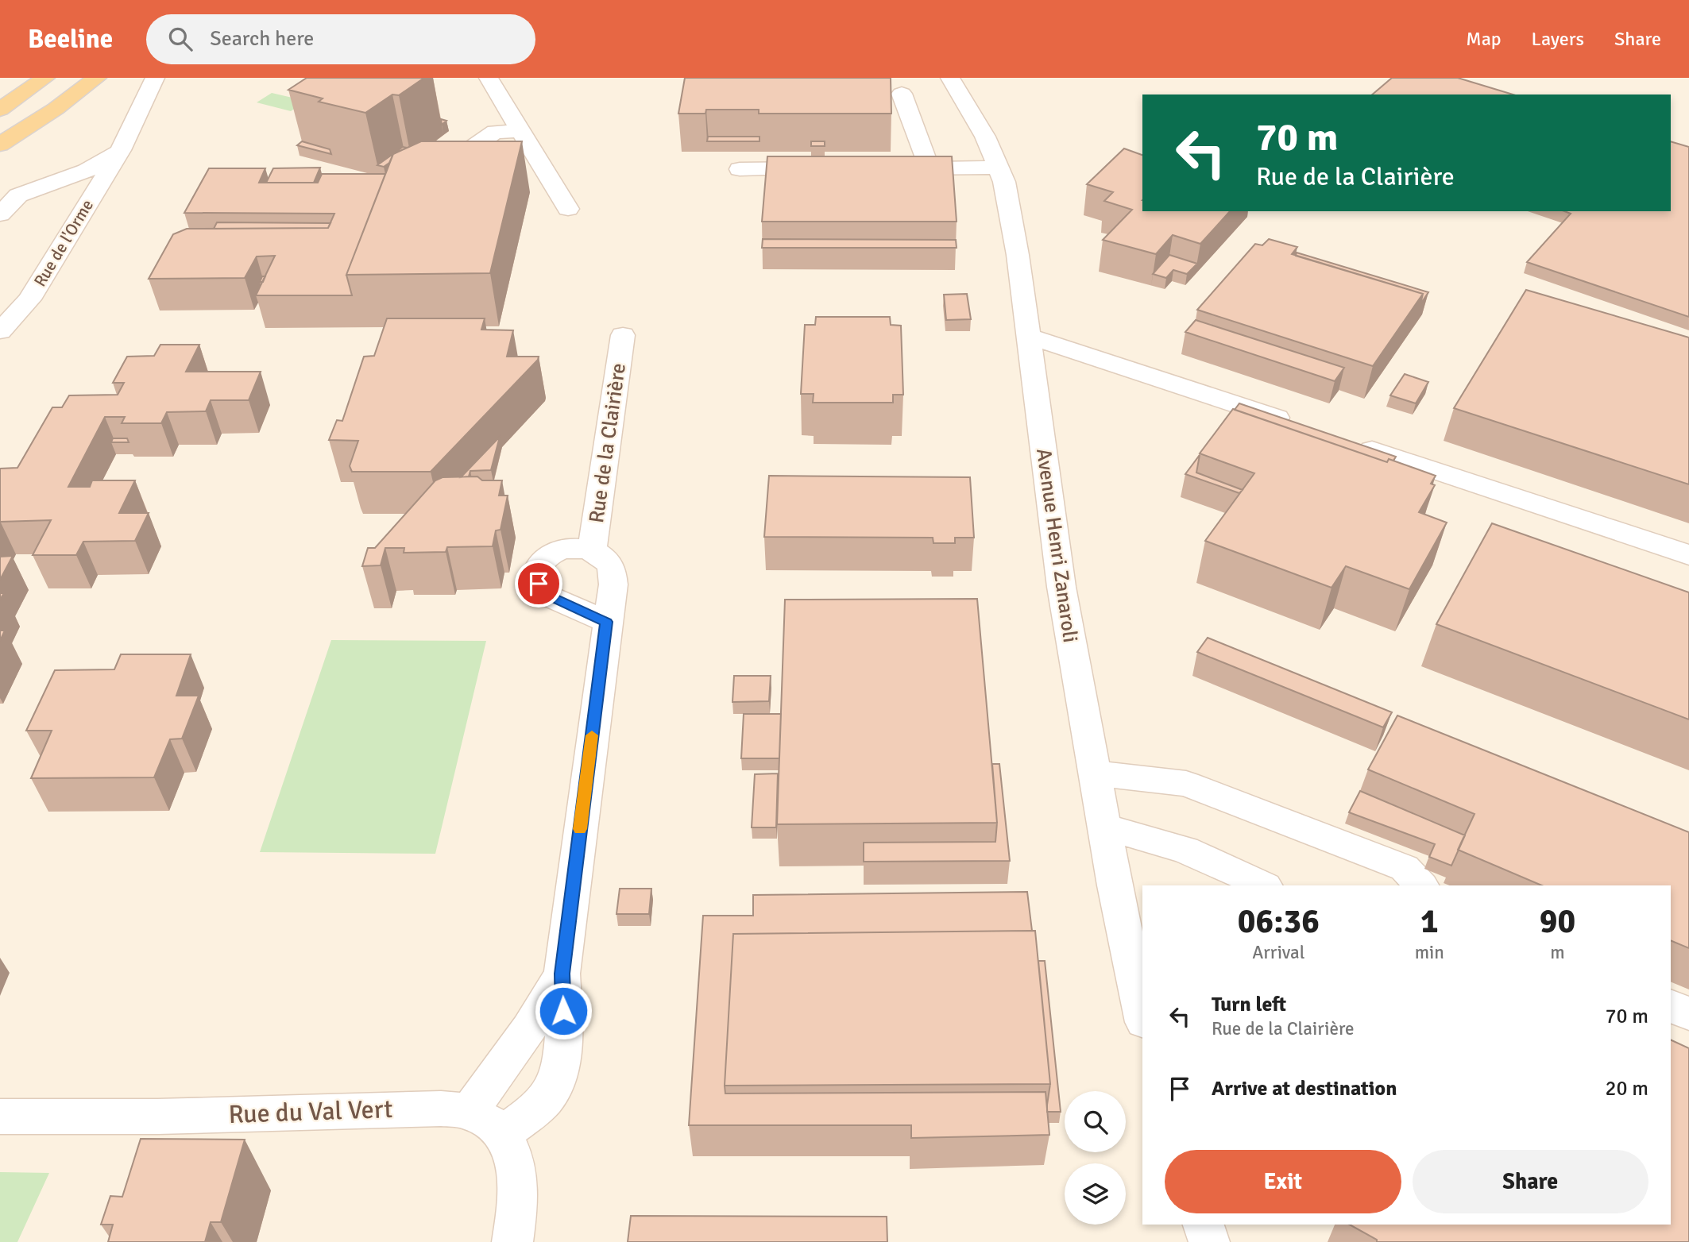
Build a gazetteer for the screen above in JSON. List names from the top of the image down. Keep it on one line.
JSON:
{"streets":{"street":["Rue de l'Orme","Rue de la Clairière","Avenue Henri Zanaroli","Rue du Val Vert"]},"crossings":[["Rue de la Clairière","Rue du Val Vert"]],"page":{"header":"Beeline","search":"Search here","nav":["Map","Layers","Share"],"turn":["70 m","Rue de la Clairière"],"eta":["06:36","Arrival","1","min","90","m"],"list":[{"name":"Turn left","note":"Rue de la Clairière","value":"70 m"},{"name":"Arrive at destination","value":"20 m"}],"buttons":["Exit","Share"]}}
